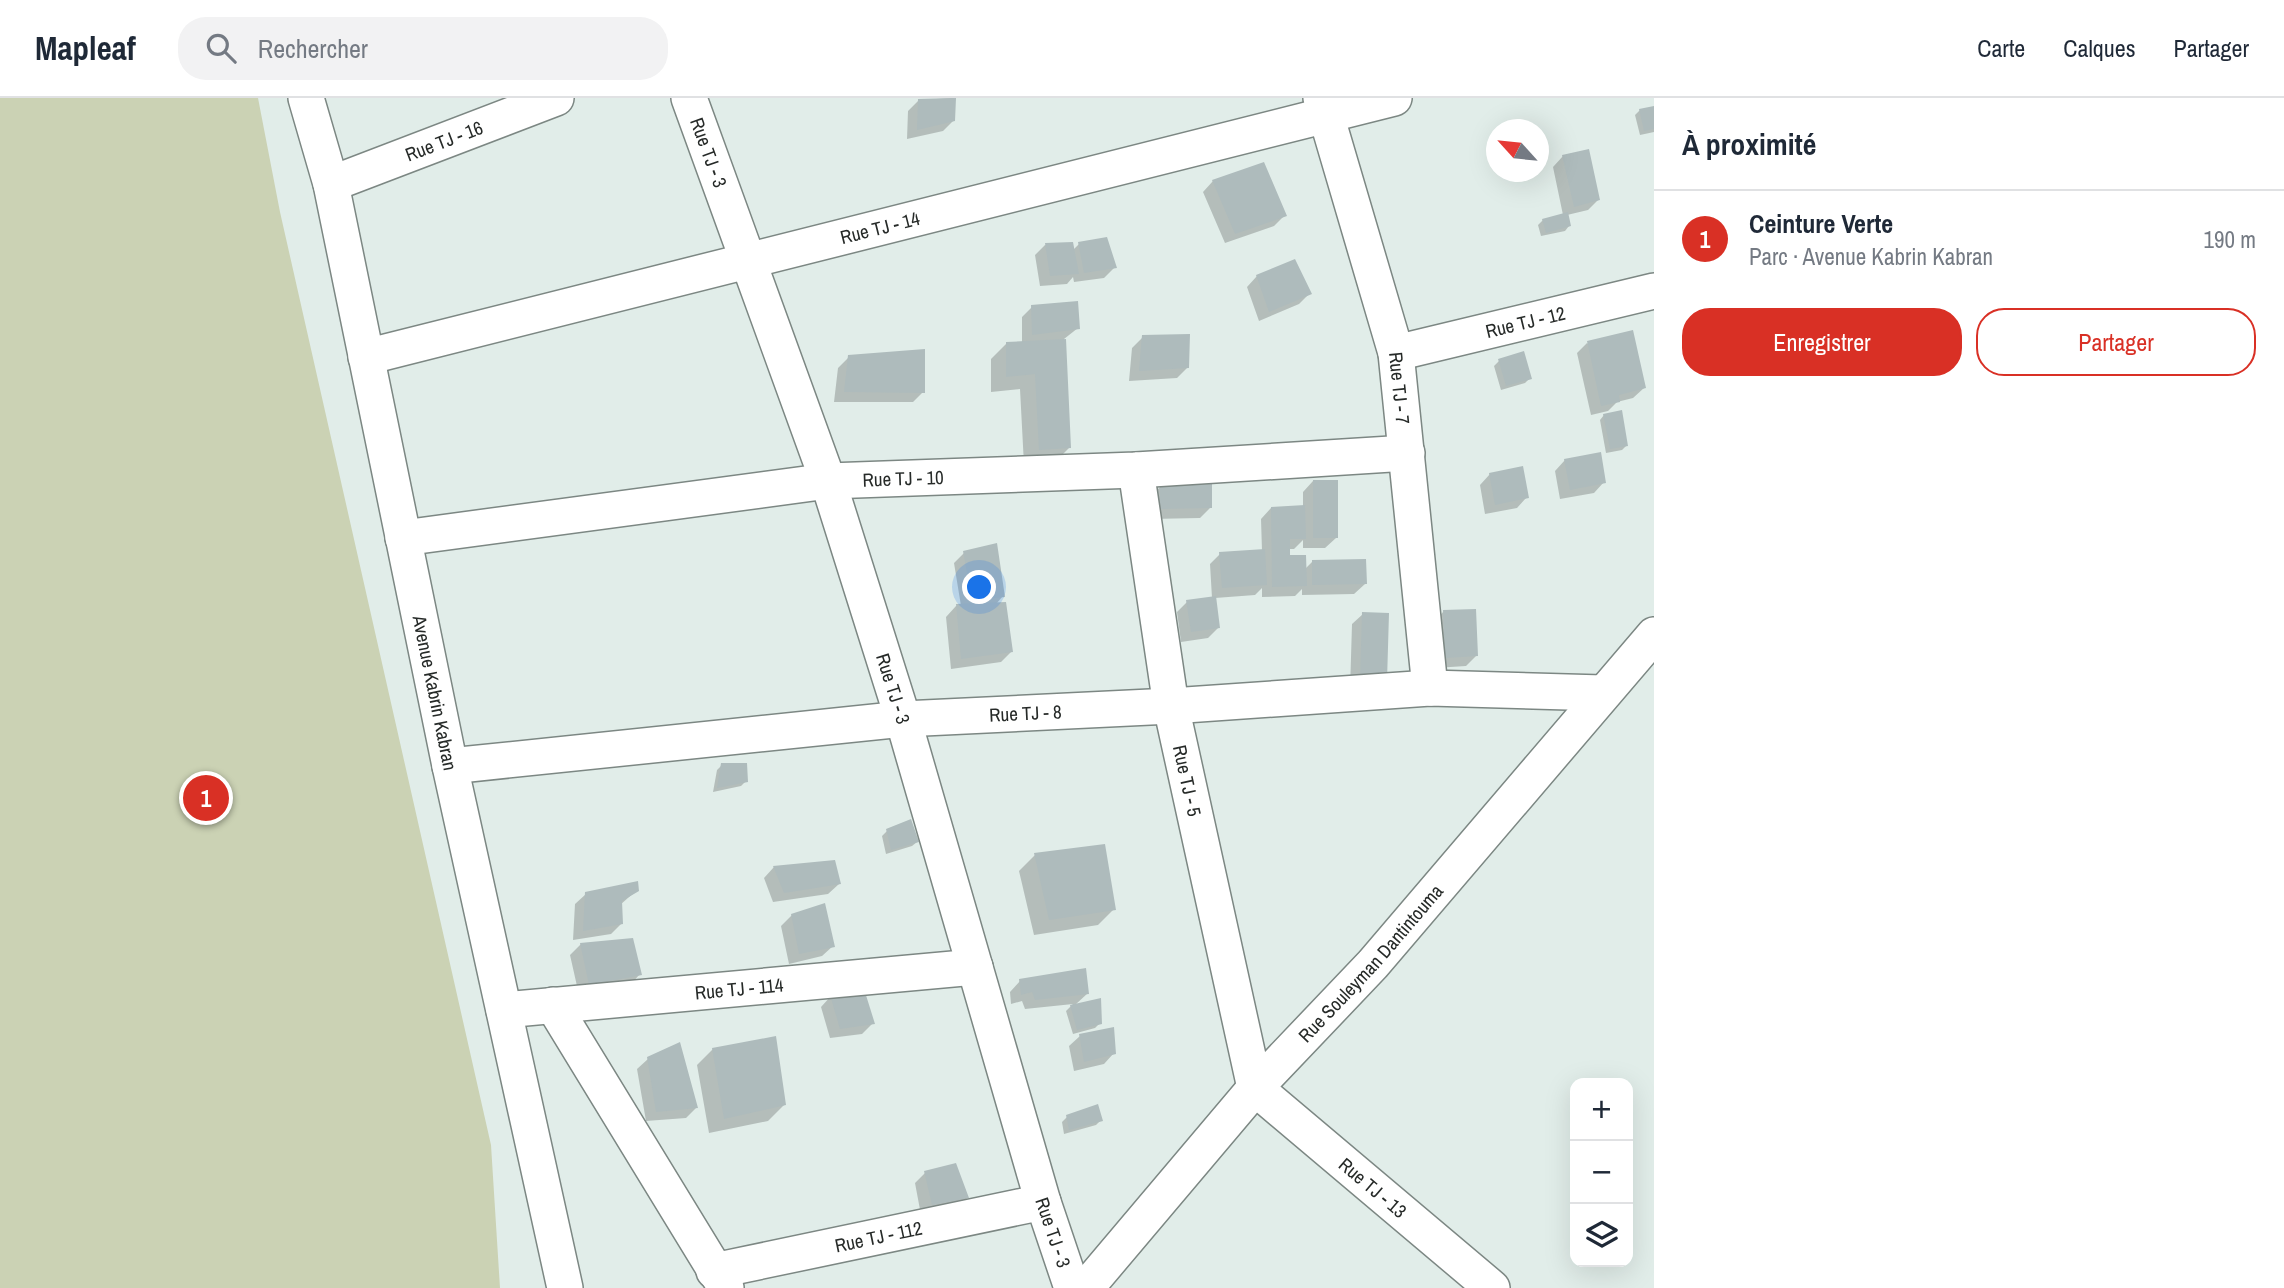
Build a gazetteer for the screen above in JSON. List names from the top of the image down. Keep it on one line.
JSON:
{"streets":{"street":["Rue TJ - 16","Rue TJ - 3","Rue TJ - 14","Rue TJ - 12","Rue TJ - 7","Rue TJ - 10","Avenue Kabrin Kabran","Rue TJ - 8","Rue TJ - 5","Rue Souleyman Dantintouma","Rue TJ - 114","Rue TJ - 13","Rue TJ - 112"]},"crossings":[["Rue TJ - 16","Avenue Kabrin Kabran"],["Rue TJ - 3","Rue TJ - 14"],["Rue TJ - 3","Rue TJ - 10"],["Rue TJ - 3","Rue TJ - 8"],["Rue TJ - 3","Rue TJ - 114"],["Rue TJ - 3","Rue TJ - 112"],["Rue TJ - 14","Rue TJ - 7"],["Rue TJ - 14","Avenue Kabrin Kabran"],["Rue TJ - 12","Rue TJ - 7"],["Rue TJ - 7","Rue TJ - 10"],["Rue TJ - 7","Rue TJ - 8"],["Rue TJ - 10","Avenue Kabrin Kabran"],["Rue TJ - 10","Rue TJ - 5"],["Avenue Kabrin Kabran","Rue TJ - 8"],["Avenue Kabrin Kabran","Rue TJ - 114"],["Rue TJ - 8","Rue TJ - 5"],["Rue TJ - 8","Rue Souleyman Dantintouma"],["Rue TJ - 5","Rue Souleyman Dantintouma"],["Rue TJ - 5","Rue TJ - 13"],["Rue Souleyman Dantintouma","Rue TJ - 13"]],"north":"top left","page":{"header":"Mapleaf","search":"Rechercher","nav":["Carte","Calques","Partager"],"heading":"À proximité","list":[{"mark":"1","name":"Ceinture Verte","note":"Parc · Avenue Kabrin Kabran","value":"190 m"}],"buttons":["Enregistrer","Partager"],"pins":"1","map_buttons":["+","−"]}}
